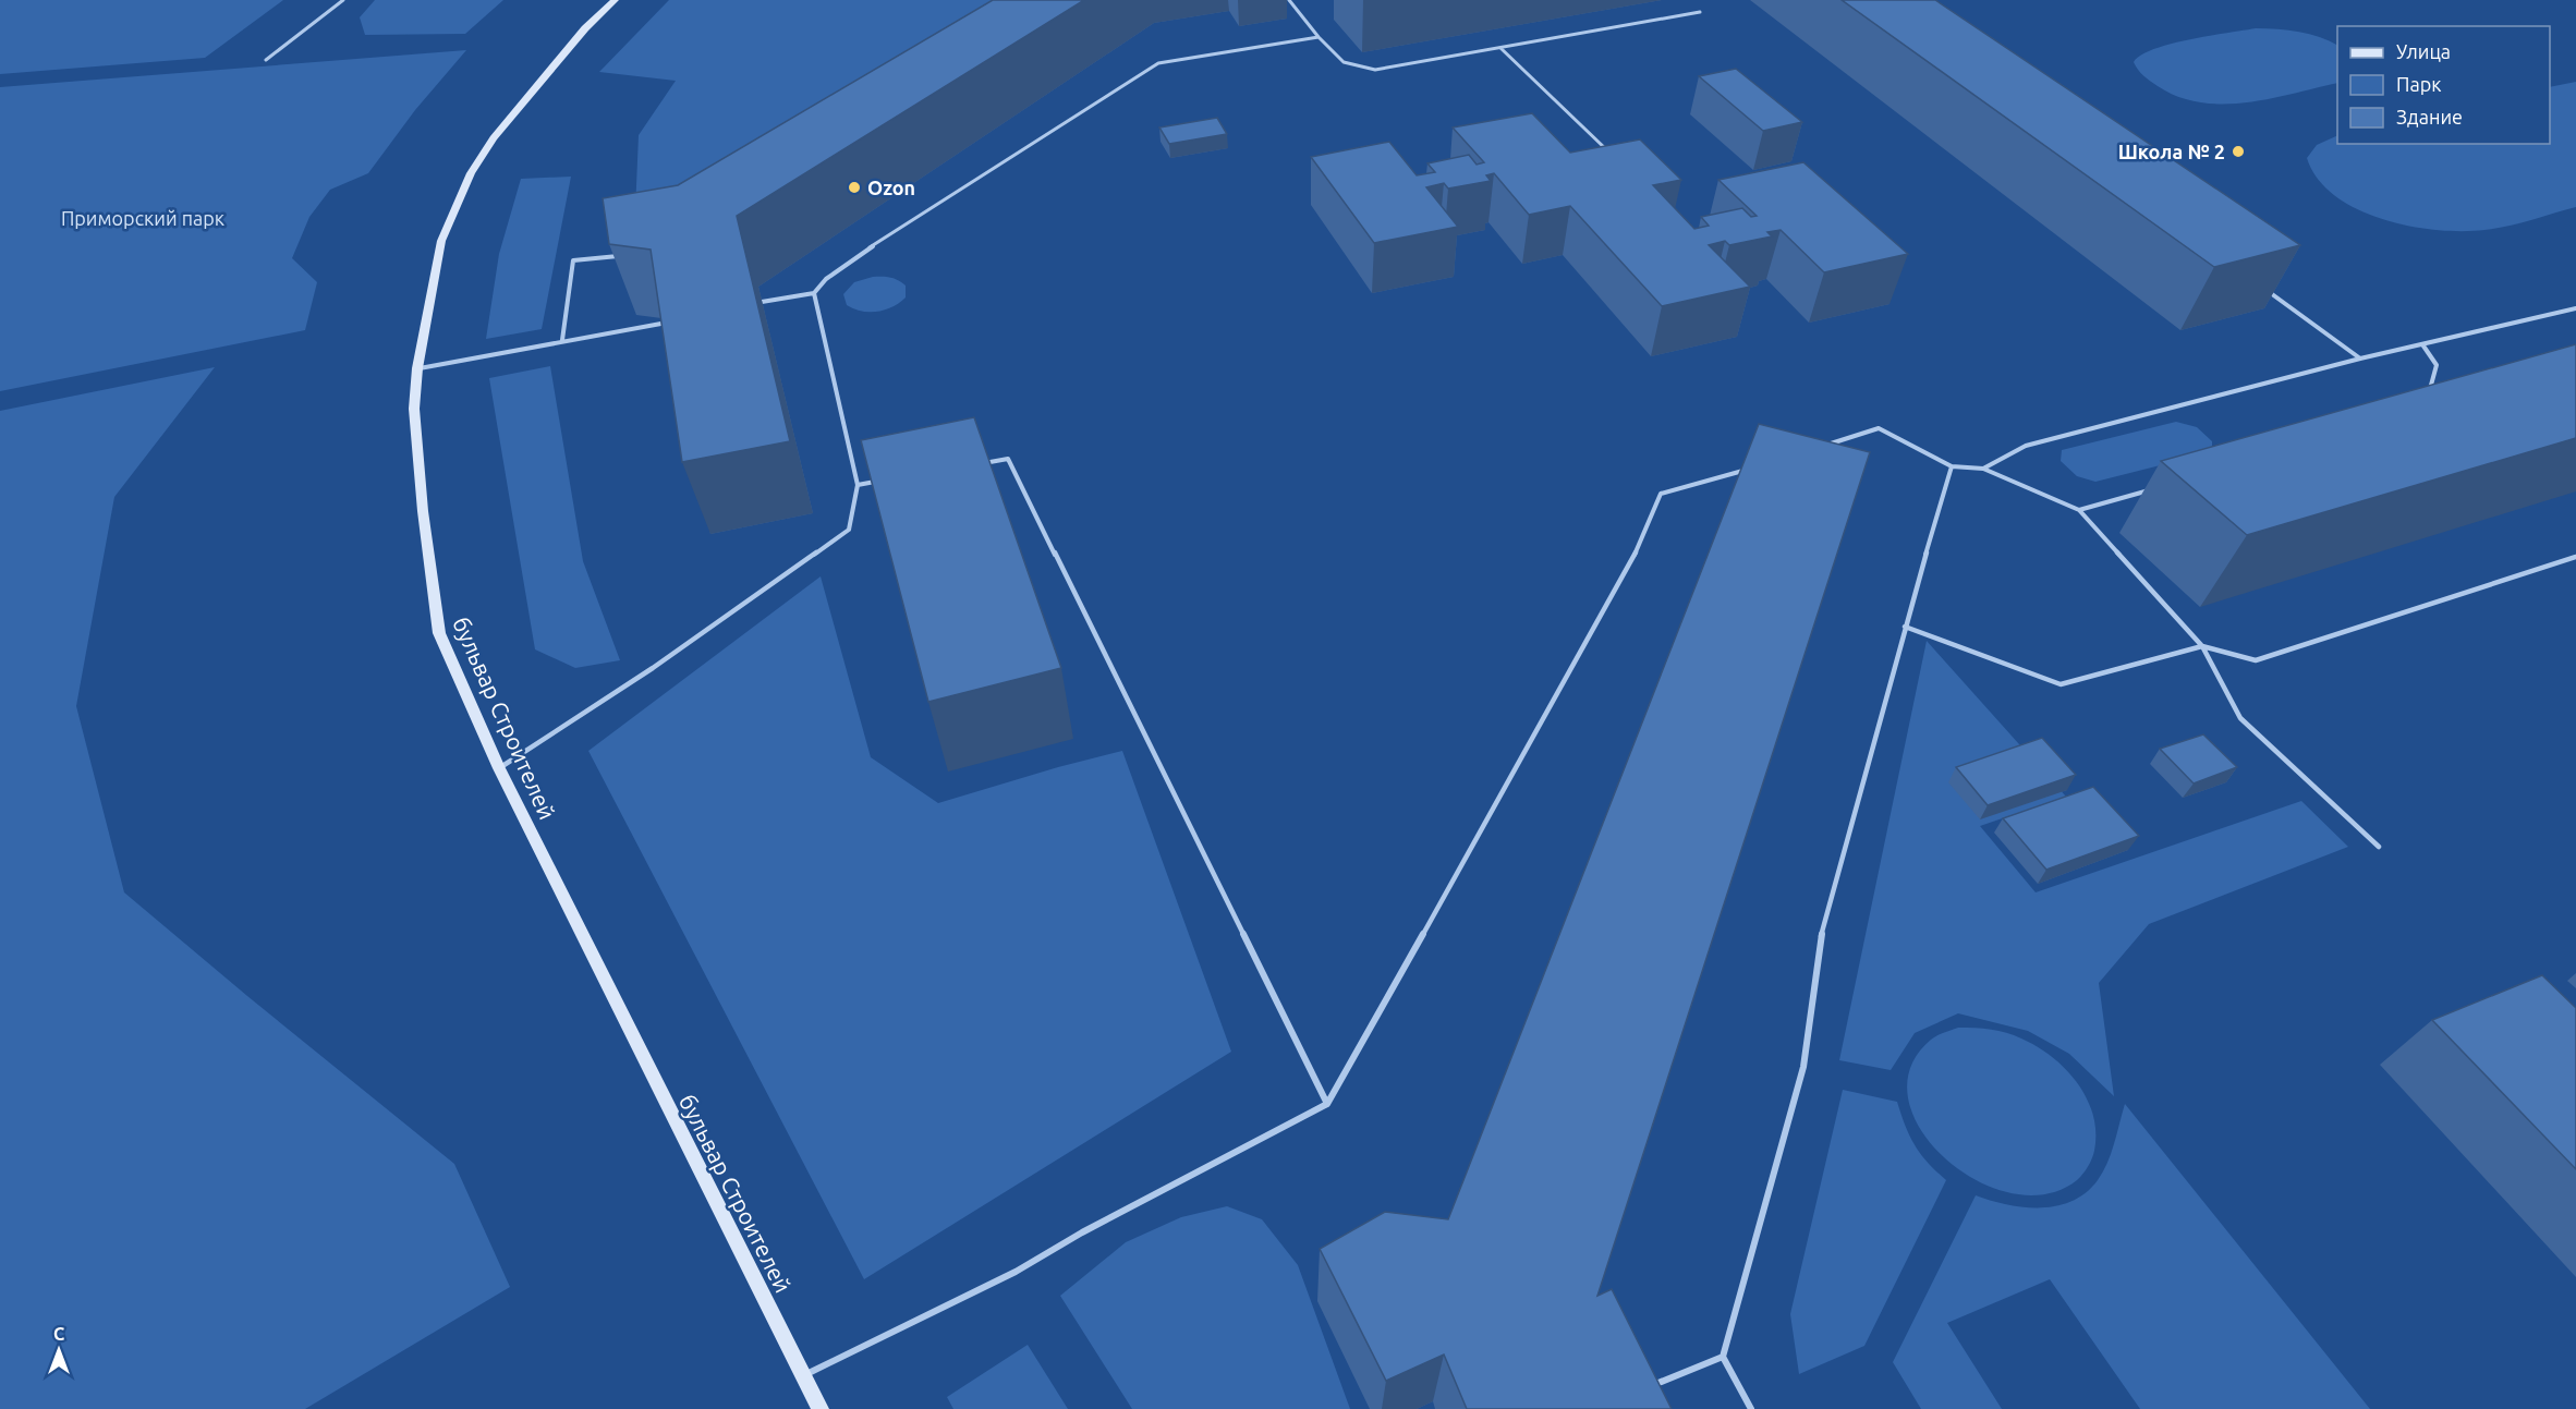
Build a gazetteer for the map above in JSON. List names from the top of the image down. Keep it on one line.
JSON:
{"streets":{"street":["бульвар Строителей"]},"parks":["Приморский парк"],"places":["Школа № 2","Ozon"],"legend":["Улица","Парк","Здание"],"north":"top"}
